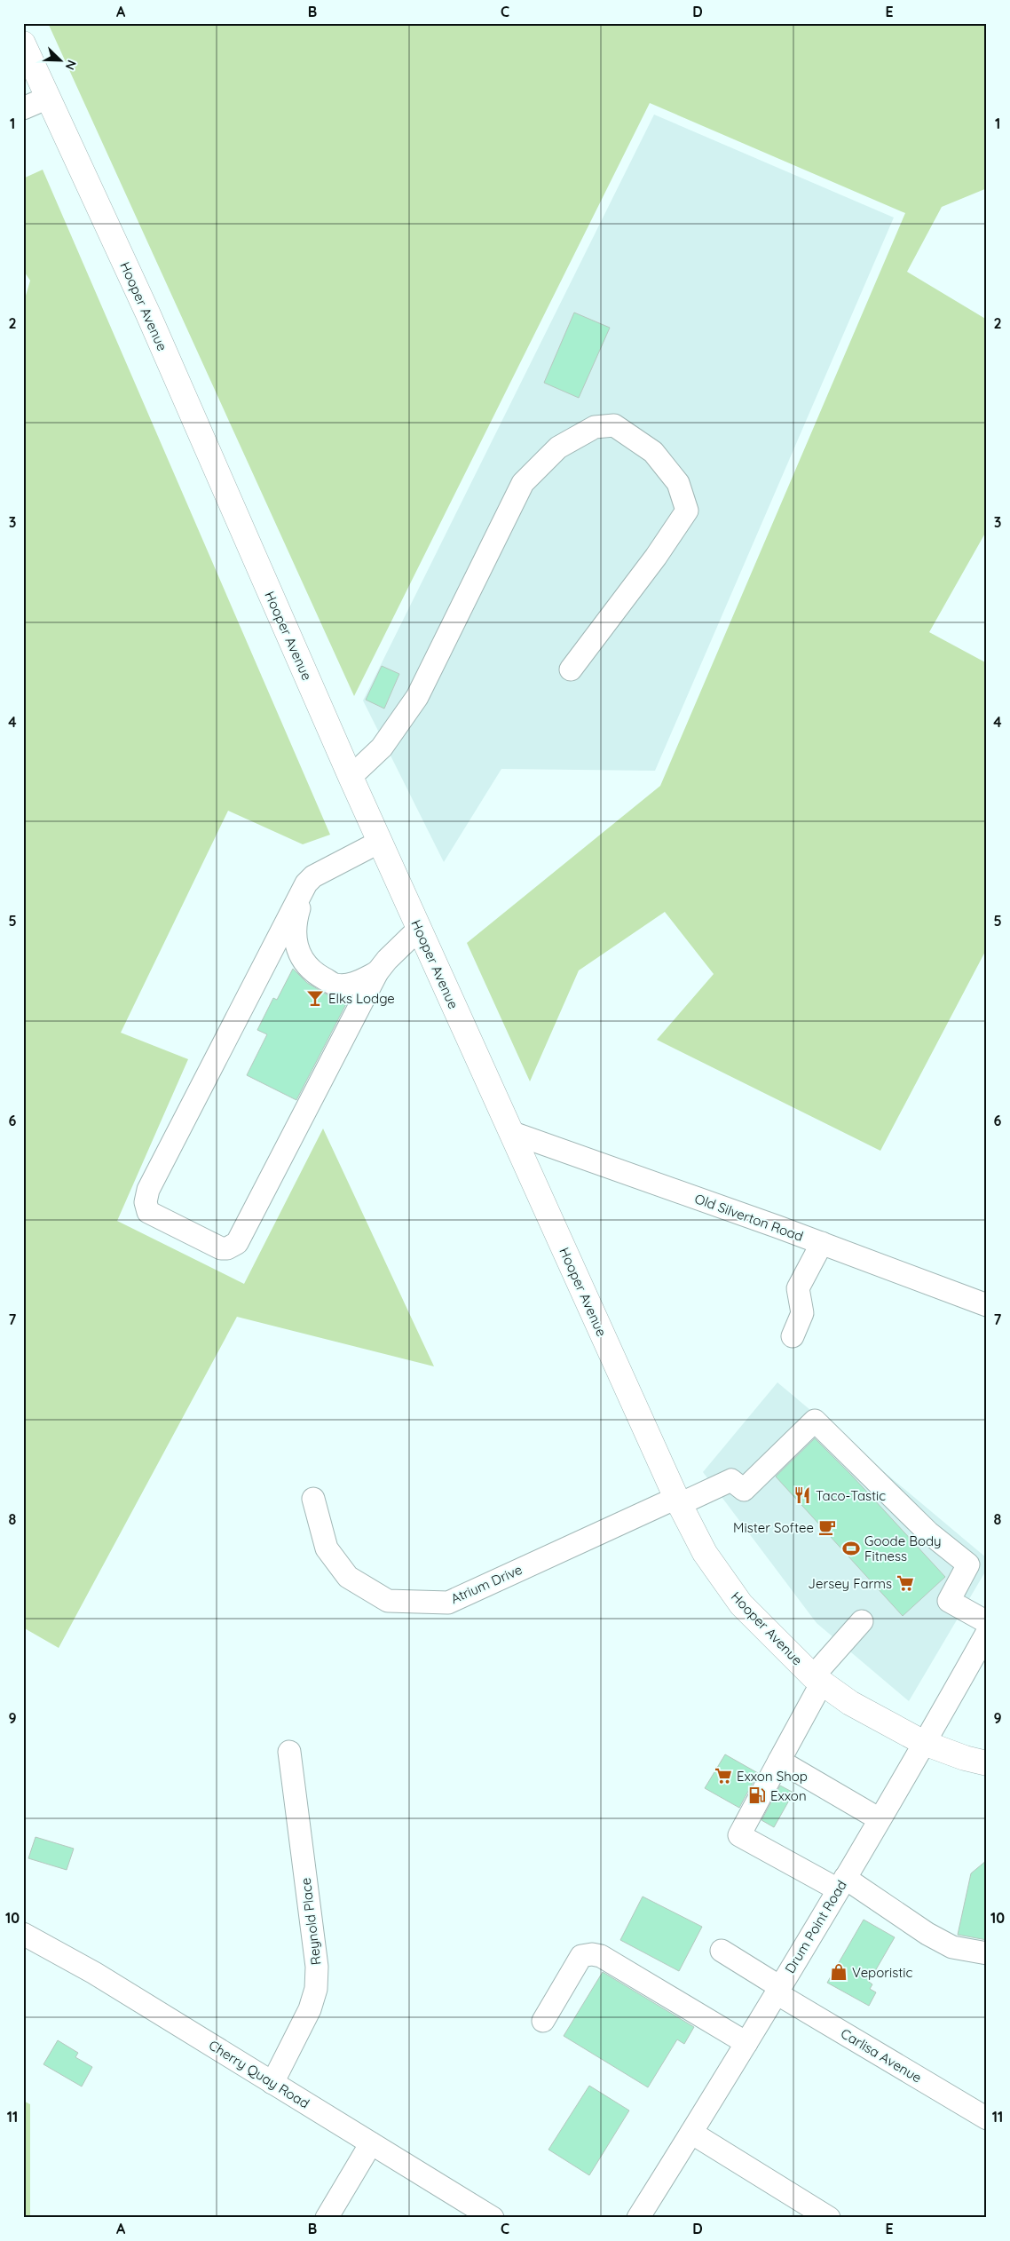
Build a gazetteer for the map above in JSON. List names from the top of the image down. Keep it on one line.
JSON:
{"streets":{"main road":["Hooper Avenue"],"street":["Old Silverton Road","Atrium Drive","Reynold Place","Drum Point Road","Carlisa Avenue","Cherry Quay Road"]},"crossings":[["Hooper Avenue","Old Silverton Road"],["Hooper Avenue","Atrium Drive"],["Hooper Avenue","Drum Point Road"],["Reynold Place","Cherry Quay Road"],["Drum Point Road","Carlisa Avenue"]],"places":{"bar":["Elks Lodge"],"restaurant":["Taco-Tastic"],"cafe":["Mister Softee"],"sports":["Goode Body Fitness"],"supermarket":["Jersey Farms","Exxon Shop"],"fuel station":["Exxon"],"shop":["Veporistic"]},"north":"bottom right","grid":{"columns":["A","B","C","D","E"],"rows":["1","2","3","4","5","6","7","8","9","10","11"]}}
